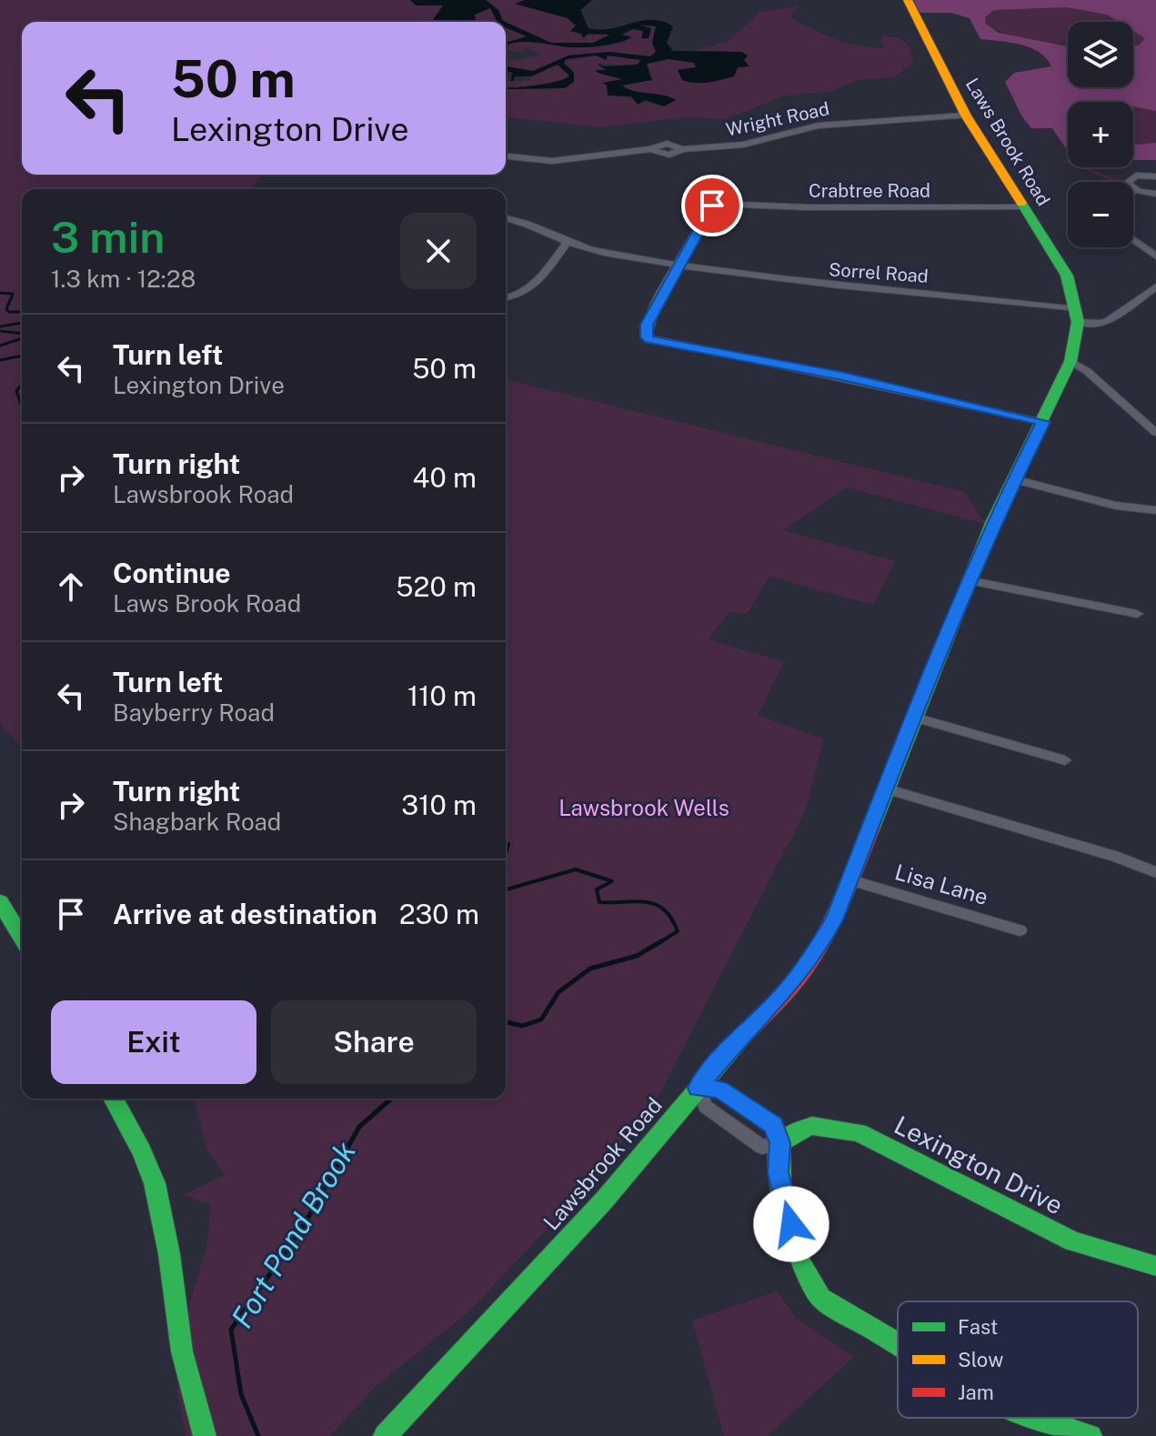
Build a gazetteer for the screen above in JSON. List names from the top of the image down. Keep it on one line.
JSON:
{"streets":{"street":["Wright Road","Laws Brook Road","Crabtree Road","Sorrel Road","Lisa Lane","Lawsbrook Road","Lexington Drive"]},"crossings":[["Wright Road","Laws Brook Road"],["Laws Brook Road","Crabtree Road"],["Laws Brook Road","Sorrel Road"],["Laws Brook Road","Lawsbrook Road"],["Crabtree Road","Sorrel Road"],["Lisa Lane","Lawsbrook Road"]],"water":["Fort Pond Brook"],"parks":["Lawsbrook Wells"],"legend":["Fast","Slow","Jam"],"page":{"map_buttons":["+","−"],"turn":["50 m","Lexington Drive"],"heading":["3 min","1.3 km · 12:28"],"list":[{"name":"Turn left","note":"Lexington Drive","value":"50 m"},{"name":"Turn right","note":"Lawsbrook Road","value":"40 m"},{"name":"Continue","note":"Laws Brook Road","value":"520 m"},{"name":"Turn left","note":"Bayberry Road","value":"110 m"},{"name":"Turn right","note":"Shagbark Road","value":"310 m"},{"name":"Arrive at destination","value":"230 m"}],"buttons":["Exit","Share"]}}
